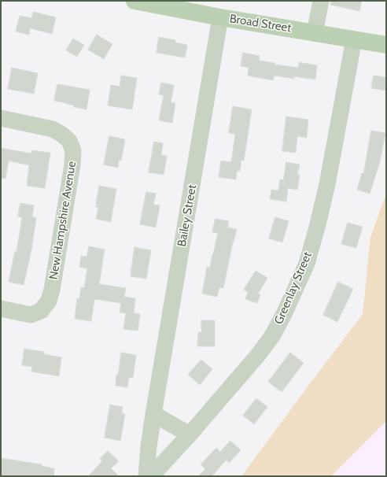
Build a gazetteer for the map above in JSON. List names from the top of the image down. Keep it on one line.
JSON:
{"streets":{"main road":["Broad Street"],"street":["Bailey Street","New Hampshire Avenue","Greenlay Street"]},"crossings":[["Broad Street","Bailey Street"],["Broad Street","Greenlay Street"]]}
